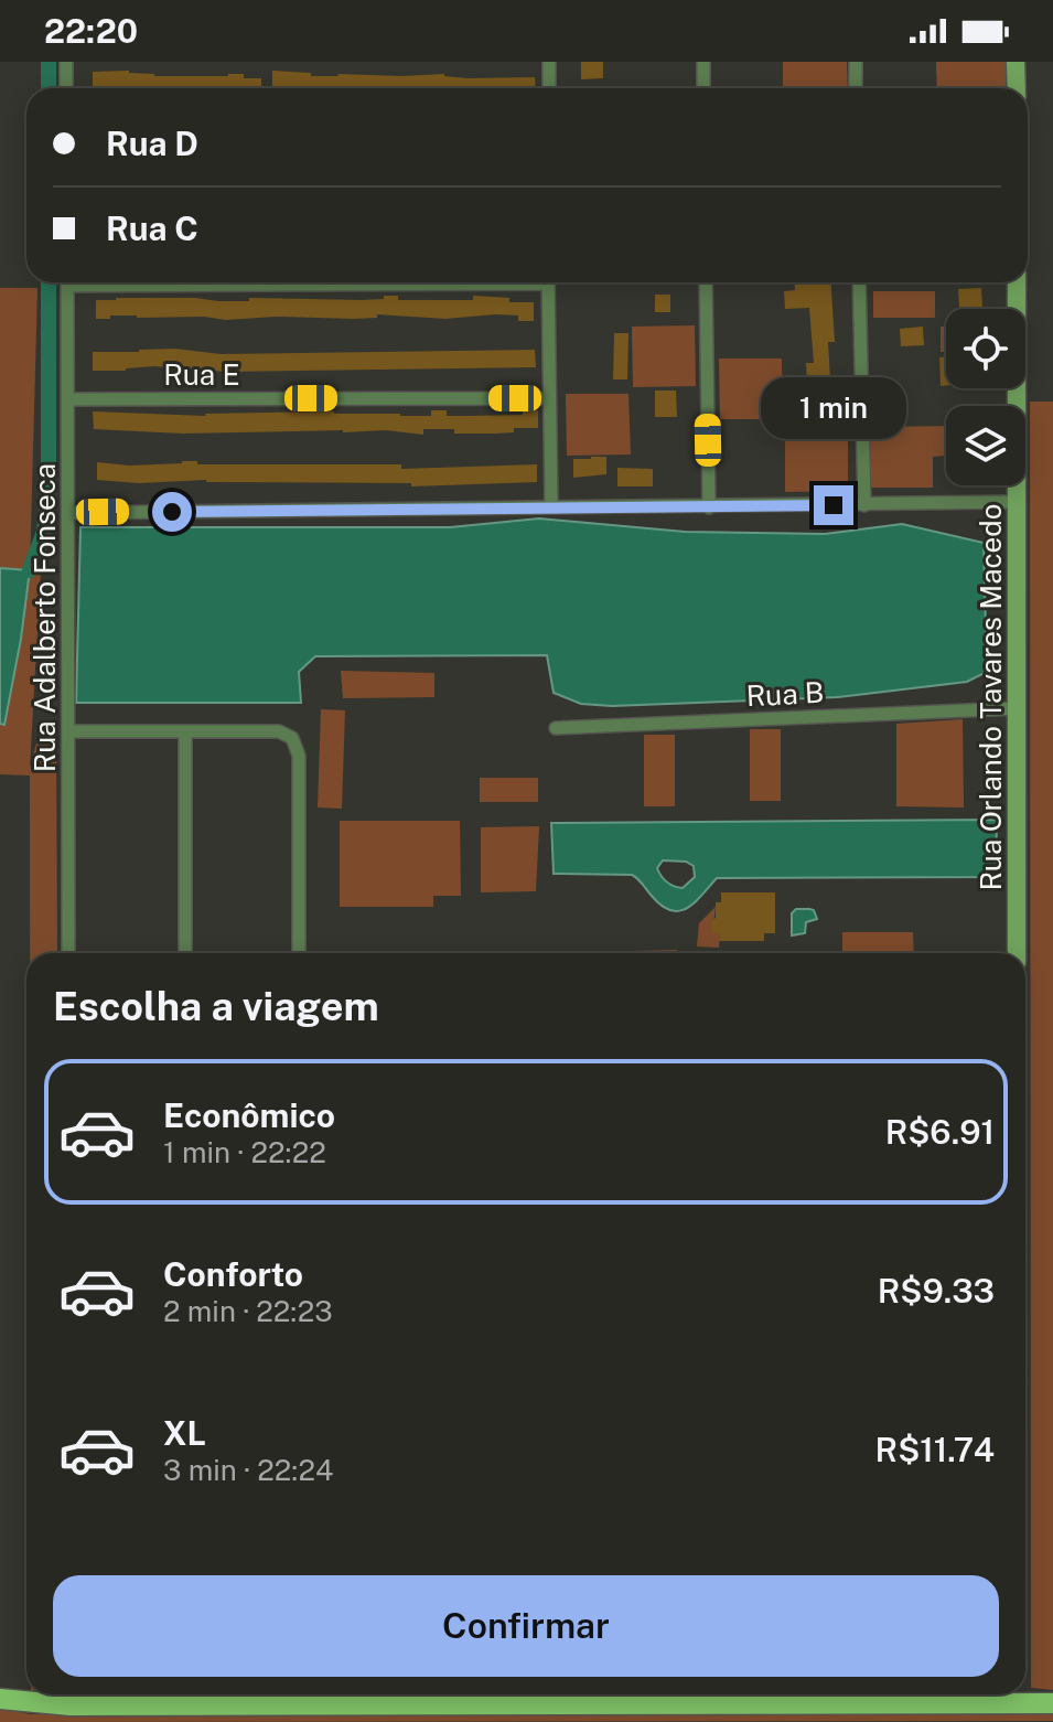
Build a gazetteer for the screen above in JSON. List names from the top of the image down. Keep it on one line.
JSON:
{"streets":{"street":["Rua E","Rua Adalberto Fonseca","Rua B","Rua Orlando Tavares Macedo"]},"crossings":[["Rua E","Rua Adalberto Fonseca"],["Rua B","Rua Orlando Tavares Macedo"]],"page":{"status":"22:20","banner":["Rua D","Rua C"],"bubble":"1 min","heading":"Escolha a viagem","list":[{"name":"Econômico","note":"1 min · 22:22","value":"R$6.91"},{"name":"Conforto","note":"2 min · 22:23","value":"R$9.33"},{"name":"XL","note":"3 min · 22:24","value":"R$11.74"}],"buttons":"Confirmar"}}
